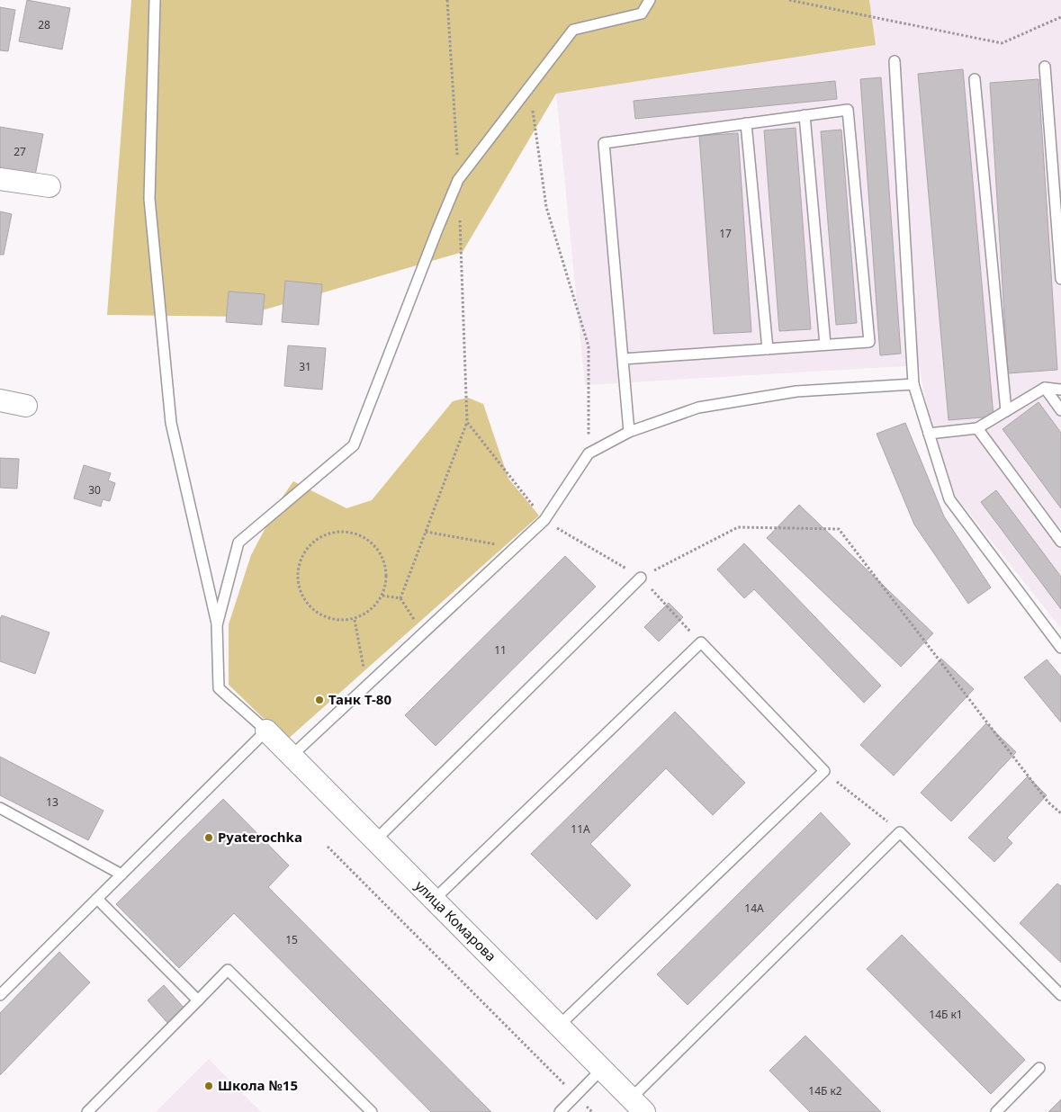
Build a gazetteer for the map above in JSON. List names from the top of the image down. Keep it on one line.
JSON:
{"streets":{"street":["улица Комарова"]},"places":["Танк Т-80","Pyaterochka","Школа №15"],"house_numbers":["28","27","17","31","30","11","13","11А","14А","15","14Б к1","14Б к2"]}
